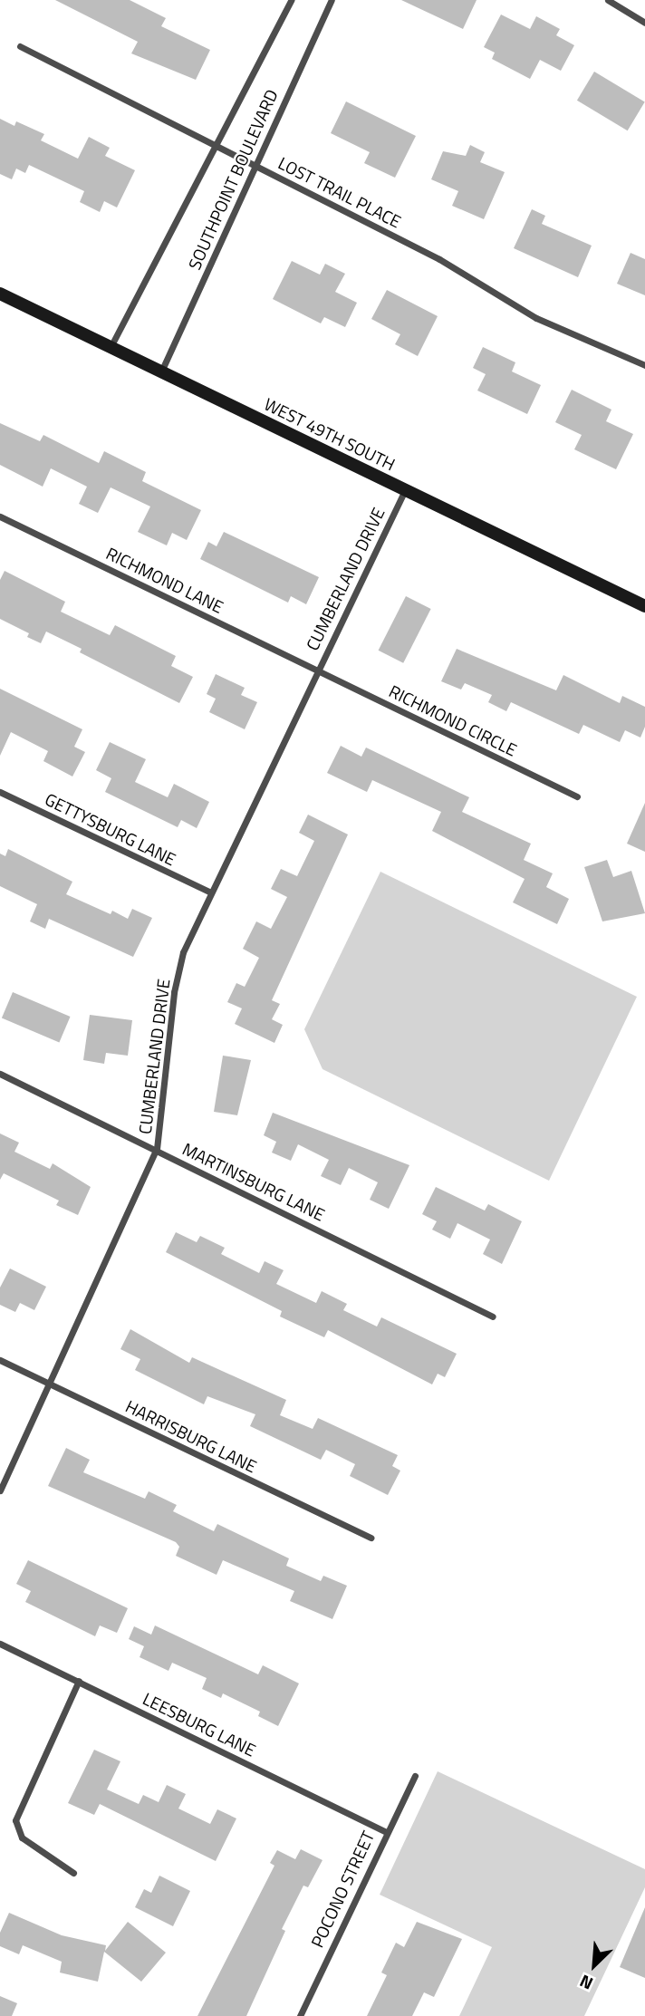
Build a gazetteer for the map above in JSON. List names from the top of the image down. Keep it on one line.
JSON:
{"streets":{"street":["SOUTHPOINT BOULEVARD","LOST TRAIL PLACE","WEST 49TH SOUTH","CUMBERLAND DRIVE","RICHMOND LANE","RICHMOND CIRCLE","GETTYSBURG LANE","MARTINSBURG LANE","HARRISBURG LANE","LEESBURG LANE","POCONO STREET"]},"crossings":[["SOUTHPOINT BOULEVARD","LOST TRAIL PLACE"],["SOUTHPOINT BOULEVARD","WEST 49TH SOUTH"],["WEST 49TH SOUTH","CUMBERLAND DRIVE"],["CUMBERLAND DRIVE","RICHMOND LANE"],["CUMBERLAND DRIVE","RICHMOND CIRCLE"],["CUMBERLAND DRIVE","GETTYSBURG LANE"],["CUMBERLAND DRIVE","MARTINSBURG LANE"],["CUMBERLAND DRIVE","HARRISBURG LANE"],["RICHMOND LANE","RICHMOND CIRCLE"],["LEESBURG LANE","POCONO STREET"]],"north":"bottom left"}
